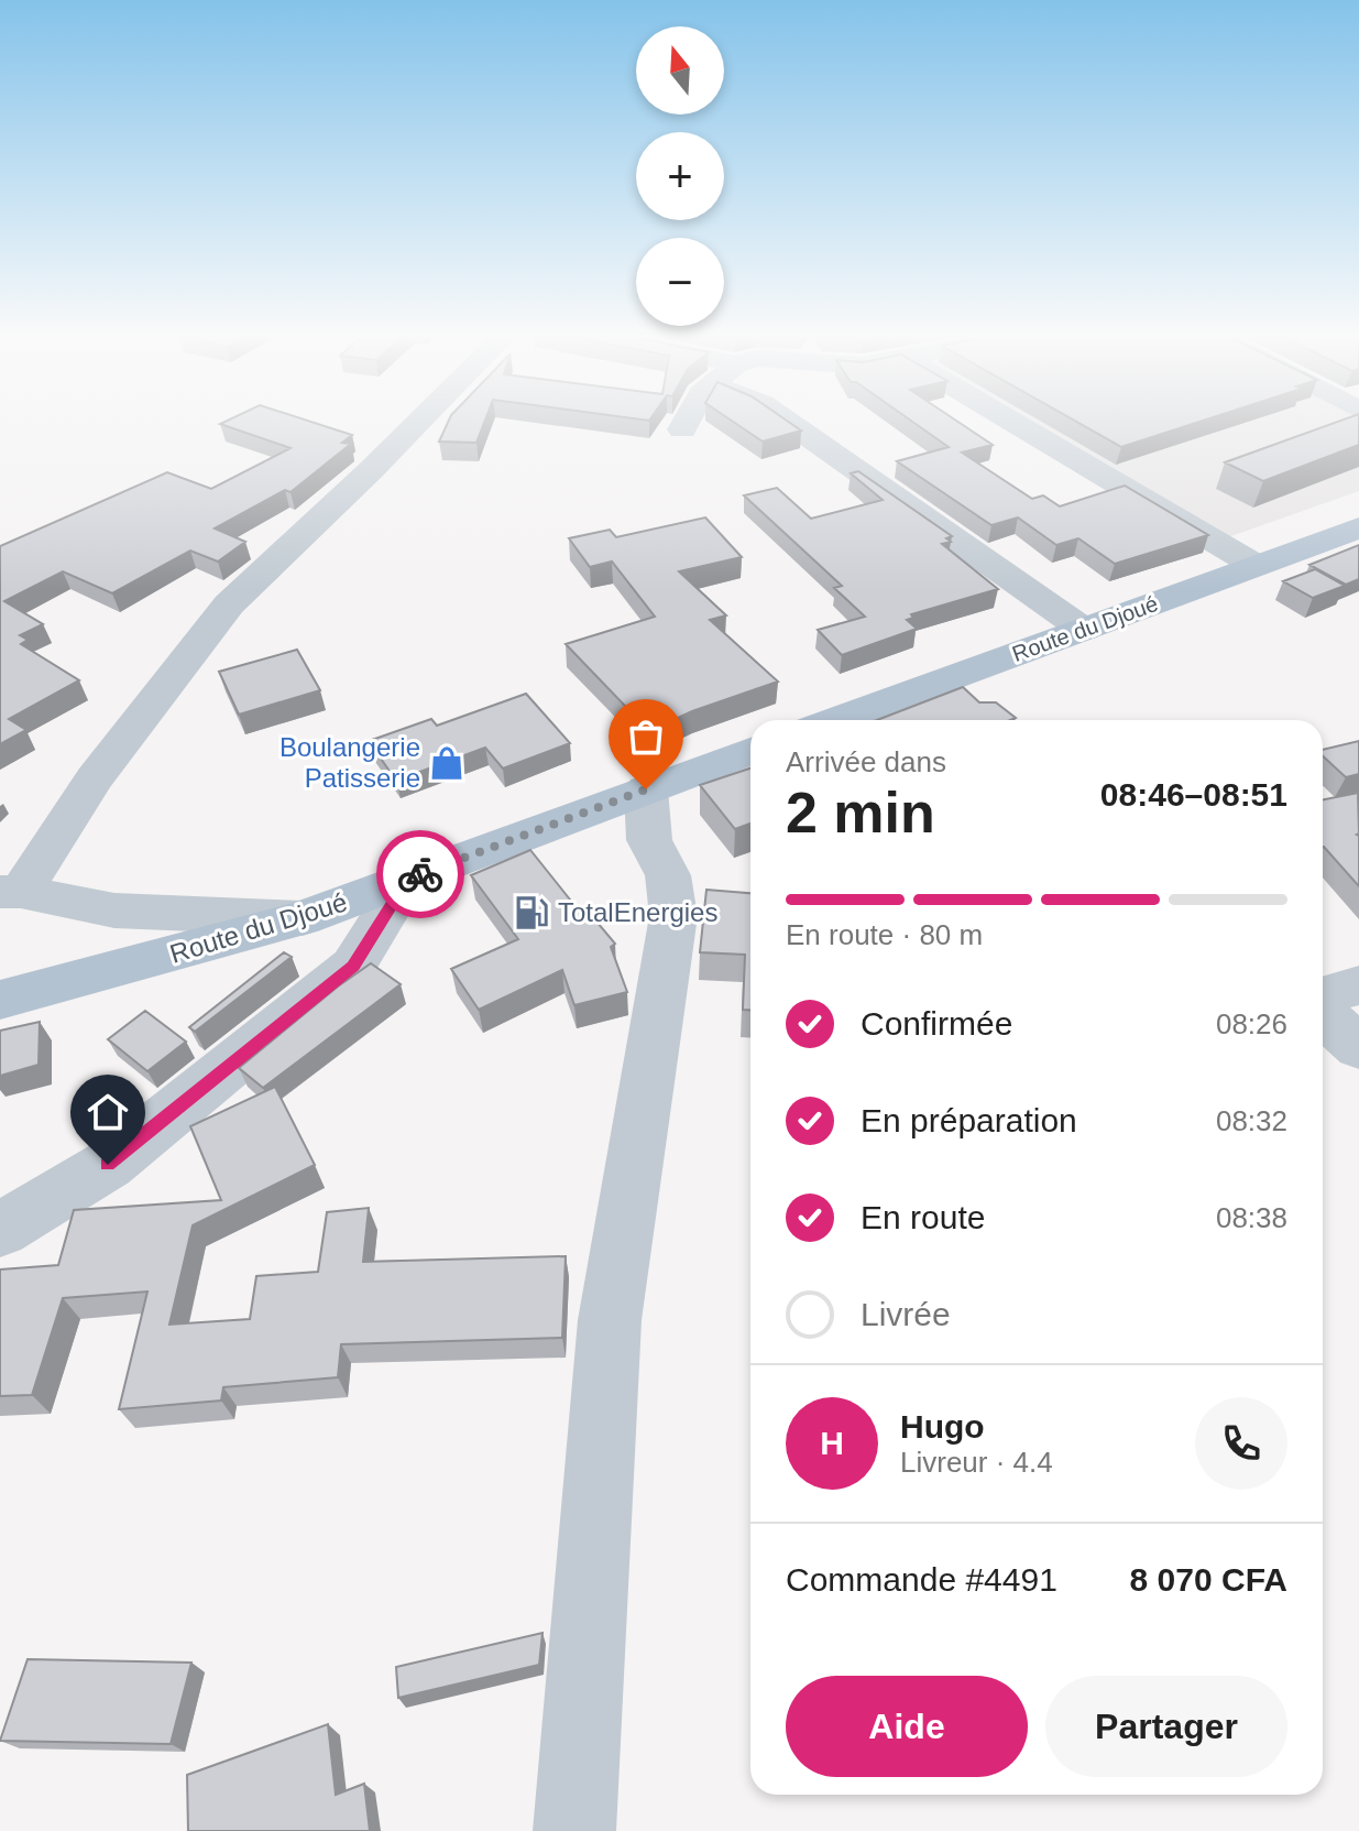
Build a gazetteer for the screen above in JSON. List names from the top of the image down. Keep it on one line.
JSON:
{"streets":{"main road":["Route du Djoué"]},"places":{"shop":["Boulangerie Patisserie"],"fuel station":["TotalEnergies"]},"north":"top","page":{"map_buttons":["+","−"],"heading":["2 min","Arrivée dans","08:46–08:51"],"panel":["Hugo","Livreur · 4.4","Commande #4491","8 070 CFA"],"bar":"En route · 80 m","list":[["Confirmée","08:26"],["En préparation","08:32"],["En route","08:38"],"Livrée"],"round":"H","buttons":["Aide","Partager"]}}
